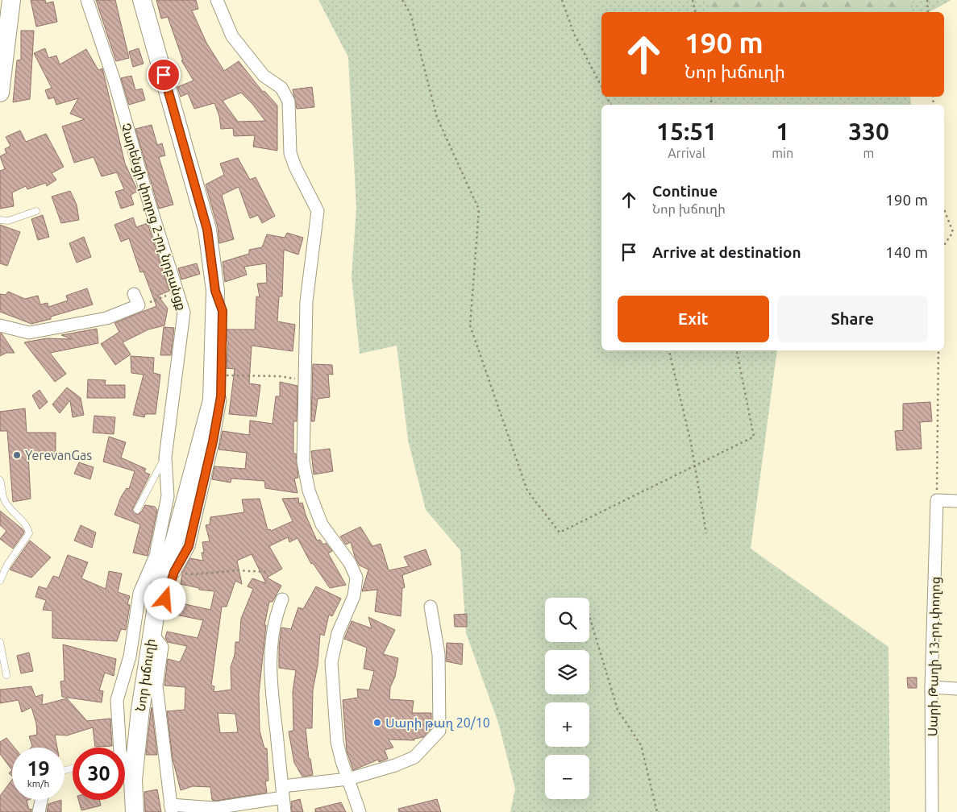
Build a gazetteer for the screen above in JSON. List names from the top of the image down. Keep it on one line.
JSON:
{"streets":{"main road":["Նոր խճուղի"],"street":["Չարենցի փողոց 2-րդ նրբանցք","Սարի Թաղի 13-րդ փողոց"]},"crossings":[["Չարենցի փողոց 2-րդ նրբանցք","Նոր խճուղի"]],"places":["YerevanGas","Սարի թաղ 20/10"],"page":{"turn":["190 m","Նոր խճուղի"],"eta":["15:51","Arrival","1","min","330","m"],"list":[{"name":"Continue","note":"Նոր խճուղի","value":"190 m"},{"name":"Arrive at destination","value":"140 m"}],"buttons":["Exit","Share"],"map_buttons":["+","−"],"speed":"19 km/h","limit":"30"}}
